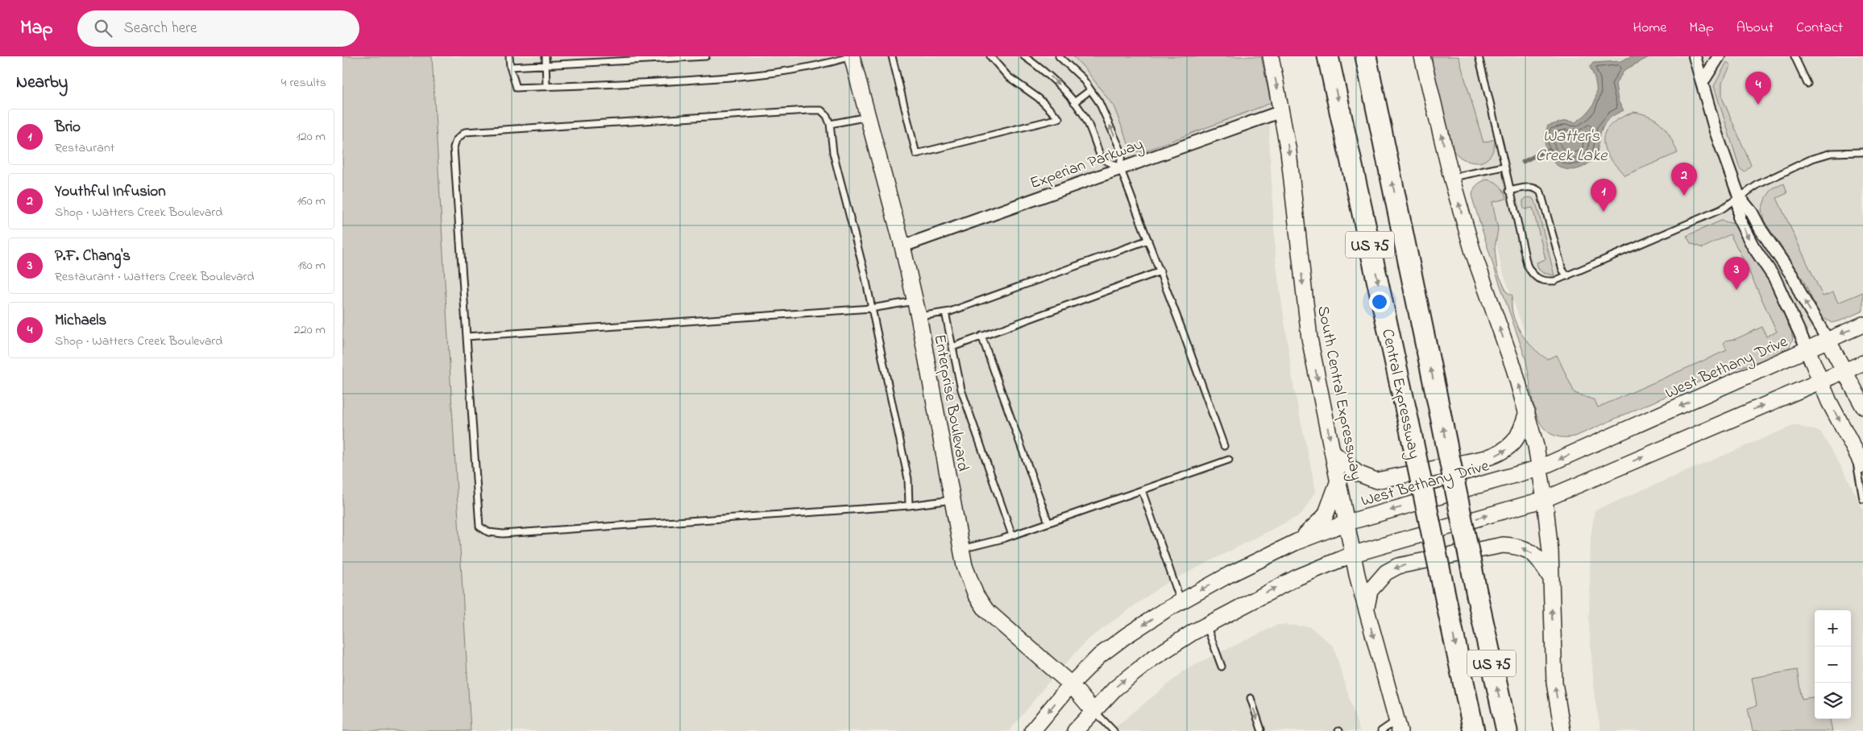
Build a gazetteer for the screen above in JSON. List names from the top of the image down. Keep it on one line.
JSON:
{"streets":{"highway":["US 75","Central Expressway"],"main road":["West Bethany Drive","South Central Expressway","Enterprise Boulevard"],"street":["Experian Parkway"]},"crossings":[["Experian Parkway","South Central Expressway"],["Experian Parkway","Enterprise Boulevard"],["West Bethany Drive","South Central Expressway"],["West Bethany Drive","Enterprise Boulevard"]],"one_way":["South Central Expressway"],"water":["Watter's Creek Lake"],"page":{"header":"Map","search":"Search here","nav":["Home","Map","About","Contact"],"heading":["Nearby","4 results"],"pins":["4","2","1","3"],"list":[{"mark":"1","name":"Brio","note":"Restaurant","value":"120 m"},{"mark":"2","name":"Youthful Infusion","note":"Shop · Watters Creek Boulevard","value":"160 m"},{"mark":"3","name":"P.F. Chang's","note":"Restaurant · Watters Creek Boulevard","value":"180 m"},{"mark":"4","name":"Michaels","note":"Shop · Watters Creek Boulevard","value":"220 m"}],"map_buttons":["+","−"]}}
